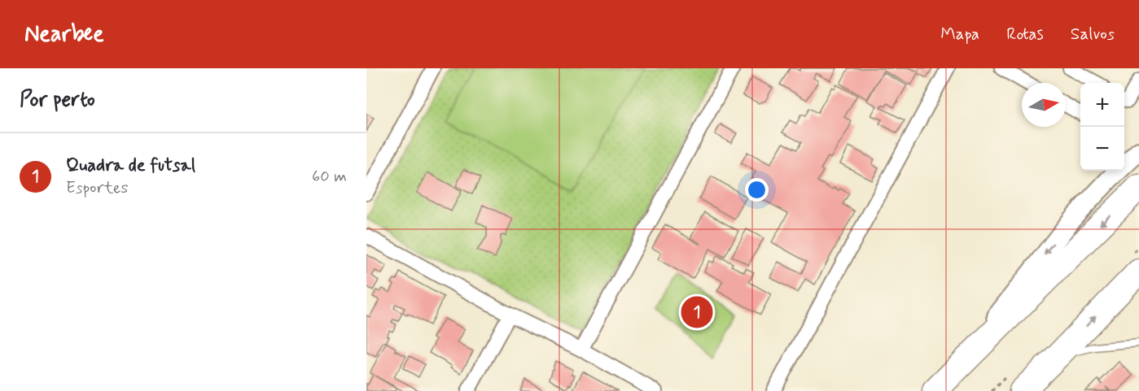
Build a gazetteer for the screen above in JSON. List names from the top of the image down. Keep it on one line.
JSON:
{"north":"right","page":{"header":"Nearbee","nav":["Mapa","Rotas","Salvos"],"heading":"Por perto","map_buttons":["+","−"],"list":[{"mark":"1","name":"Quadra de futsal","note":"Esportes","value":"60 m"}],"pins":"1"}}
